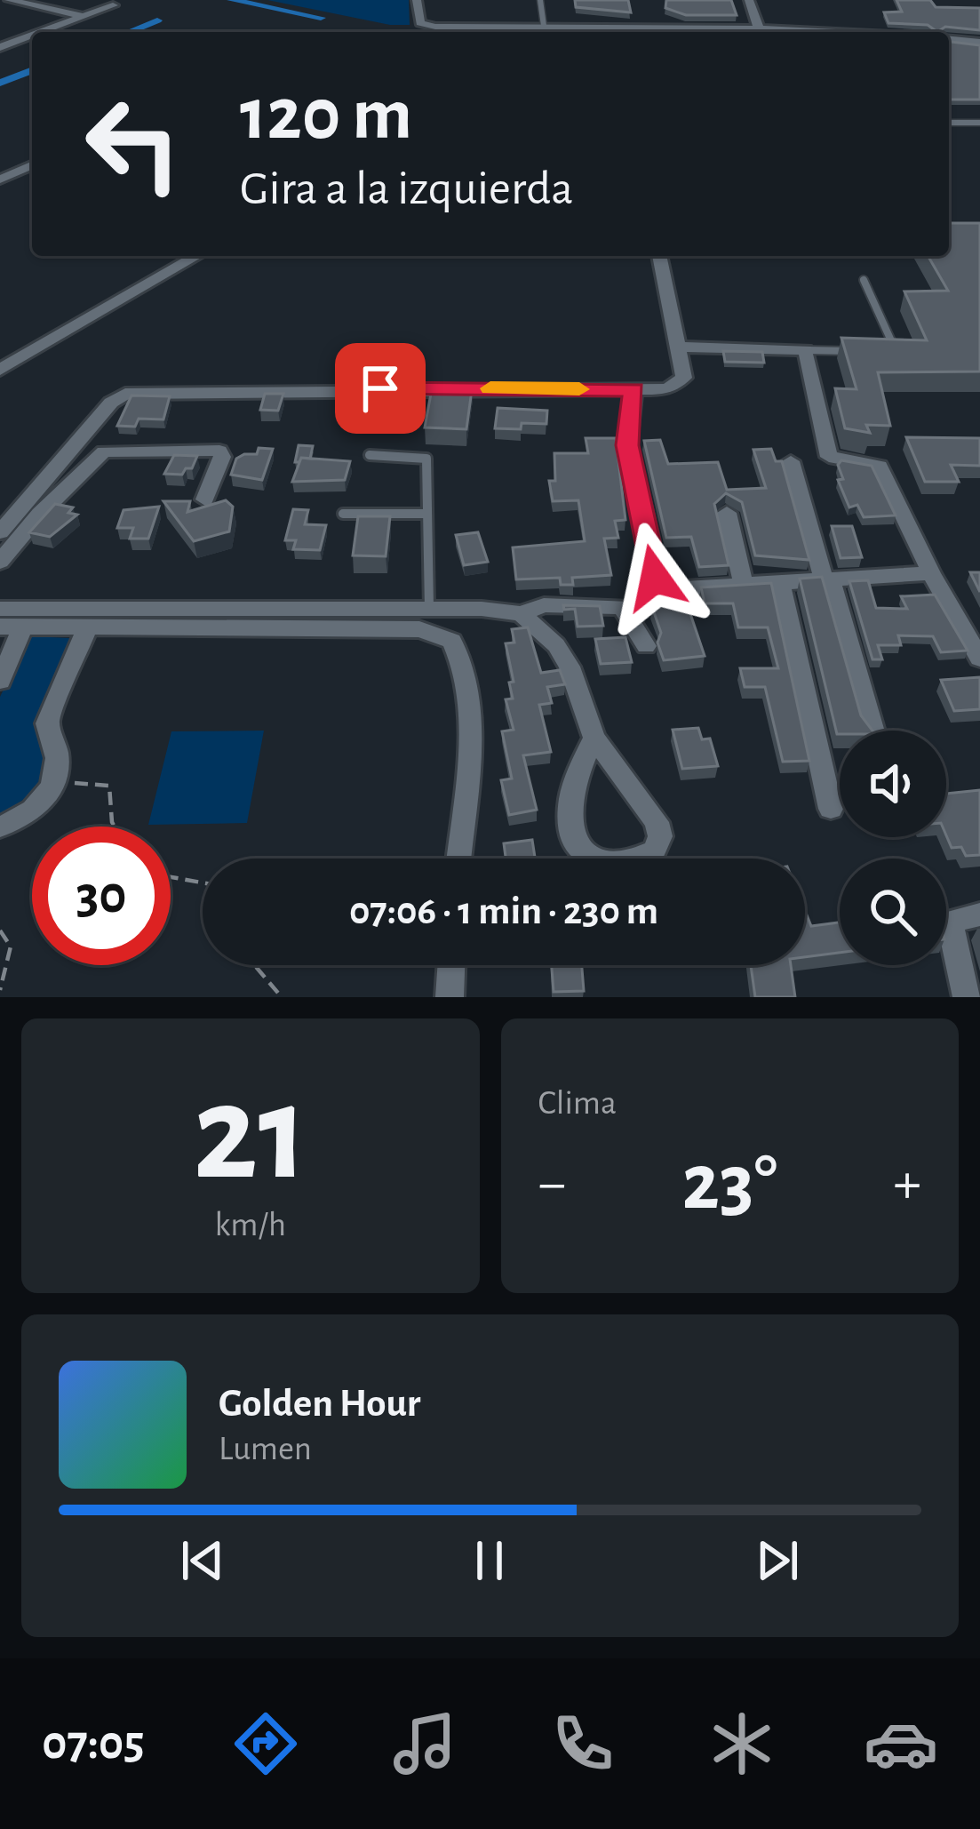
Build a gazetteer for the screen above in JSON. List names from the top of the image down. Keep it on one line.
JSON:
{"page":{"turn":["120 m","Gira a la izquierda"],"limit":"30","trip":"07:06 · 1 min · 230 m","tile":[["21","km/h"],"Clima"],"heat":["−","23°","+"],"song":["Golden Hour","Lumen"],"tabs":"07:05"}}
